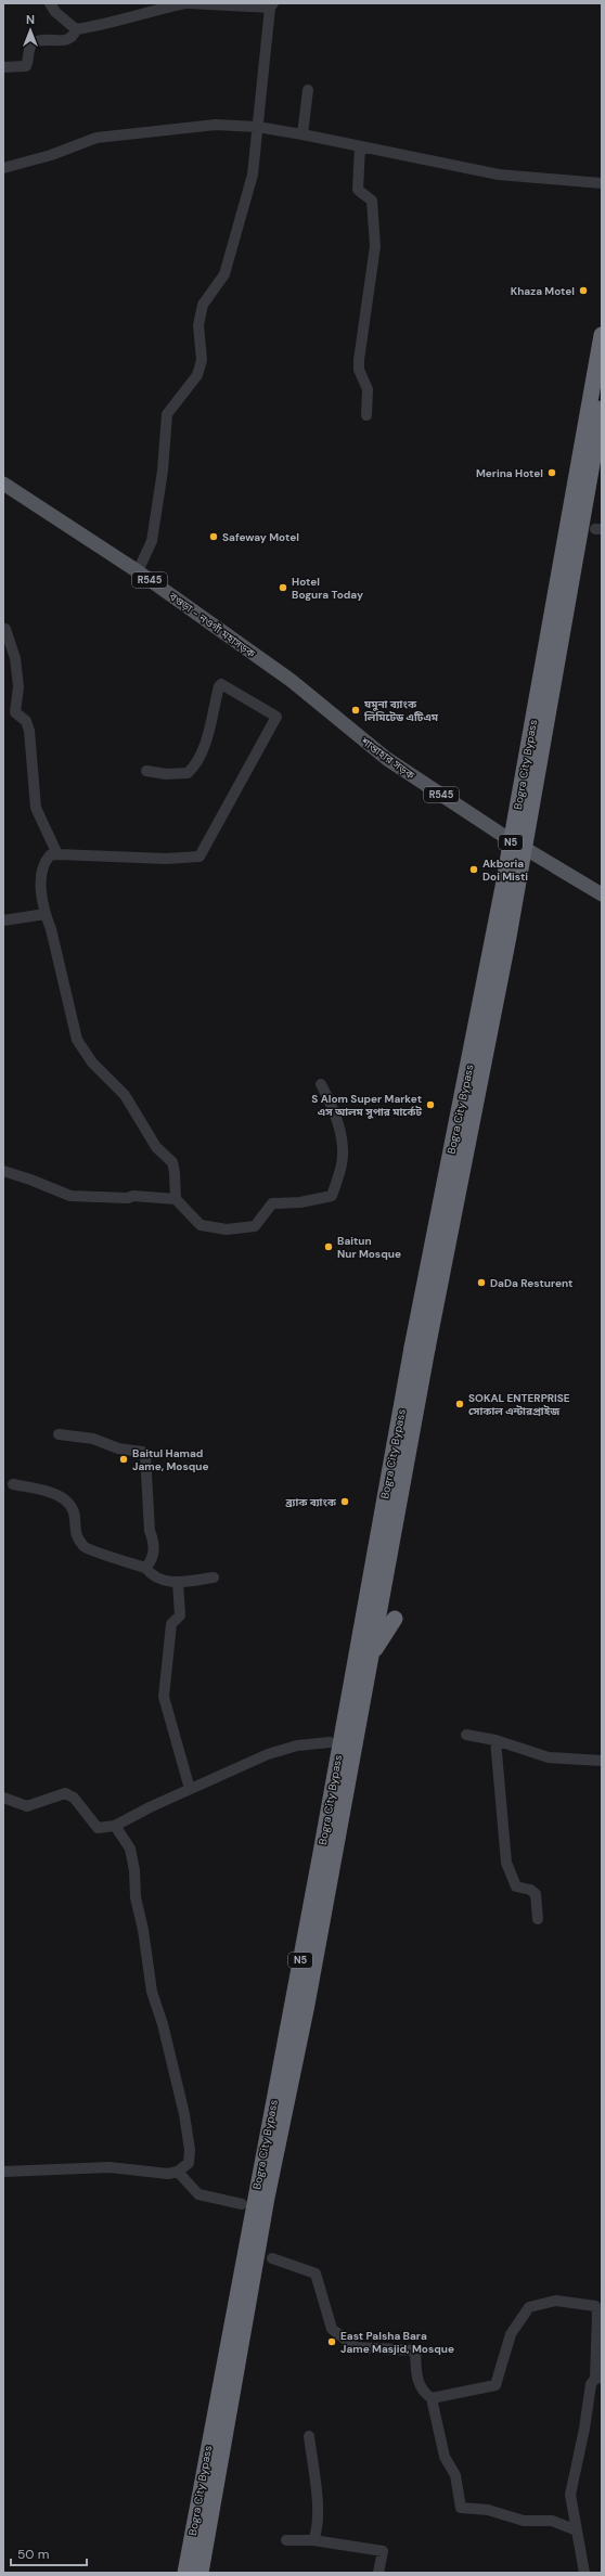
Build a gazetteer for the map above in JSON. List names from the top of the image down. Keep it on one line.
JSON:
{"streets":{"highway":["Bogra City Bypass","N5"],"main road":["R545","বগুড়া - নওগাঁ মহাসড়ক","শান্তাহার সড়ক"]},"crossings":[["বগুড়া - নওগাঁ মহাসড়ক","শান্তাহার সড়ক"]],"places":["Khaza Motel","Merina Hotel","Safeway Motel","Hotel Bogura Today","যমুনা ব্যাংক লিমিটেড এটিএম","Akboria Doi Misti","S Alom Super Market এস আলম সুপার মার্কেট","Baitun Nur Mosque","DaDa Resturent","SOKAL ENTERPRISE সোকাল এন্টারপ্রাইজ","Baitul Hamad Jame, Mosque","ব্র্যাক ব্যাংক","East Palsha Bara Jame Masjid, Mosque"],"scale_bar":"50 m","north":"top"}
